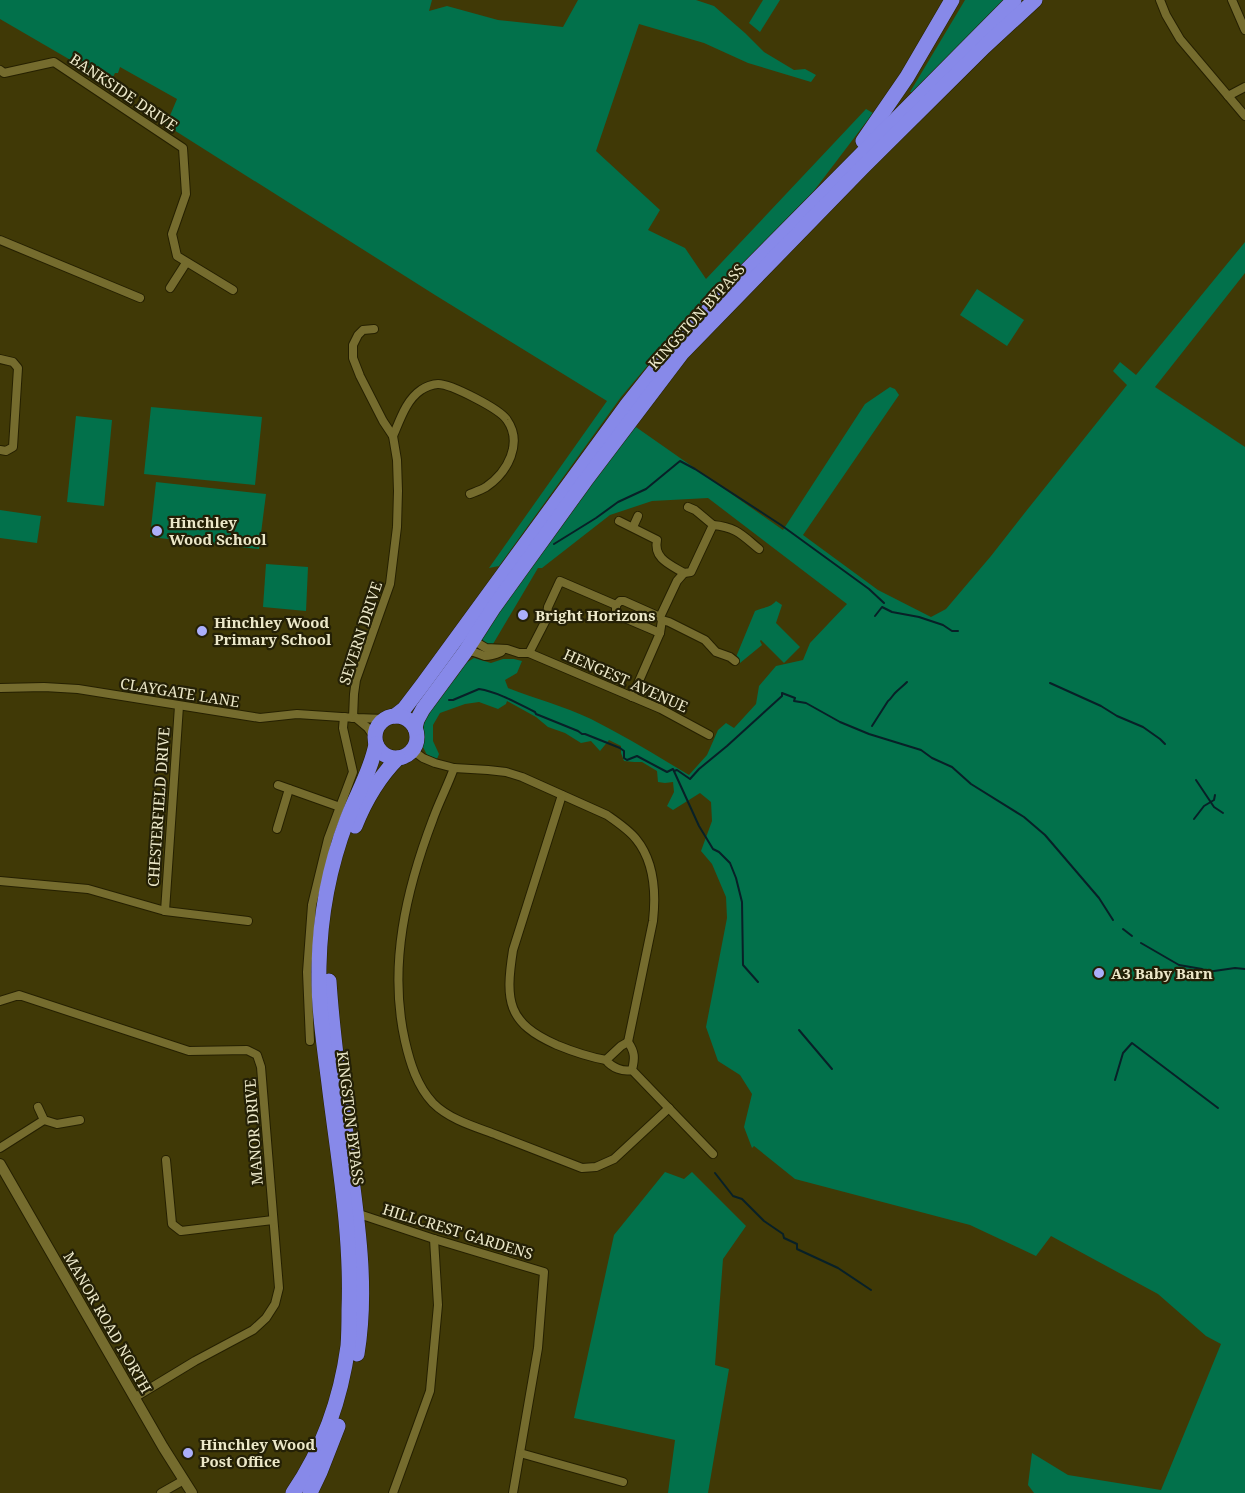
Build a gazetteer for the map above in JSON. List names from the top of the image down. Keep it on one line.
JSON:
{"streets":{"highway":["KINGSTON BYPASS"],"street":["BANKSIDE DRIVE","SEVERN DRIVE","HENGEST AVENUE","CLAYGATE LANE","CHESTERFIELD DRIVE","MANOR DRIVE","HILLCREST GARDENS","MANOR ROAD NORTH"]},"crossings":[["KINGSTON BYPASS","HENGEST AVENUE"],["KINGSTON BYPASS","CLAYGATE LANE"],["KINGSTON BYPASS","HILLCREST GARDENS"],["SEVERN DRIVE","CLAYGATE LANE"],["CLAYGATE LANE","CHESTERFIELD DRIVE"],["MANOR DRIVE","MANOR ROAD NORTH"]],"places":["Hinchley Wood School","Bright Horizons","Hinchley Wood Primary School","A3 Baby Barn","Hinchley Wood Post Office"]}
